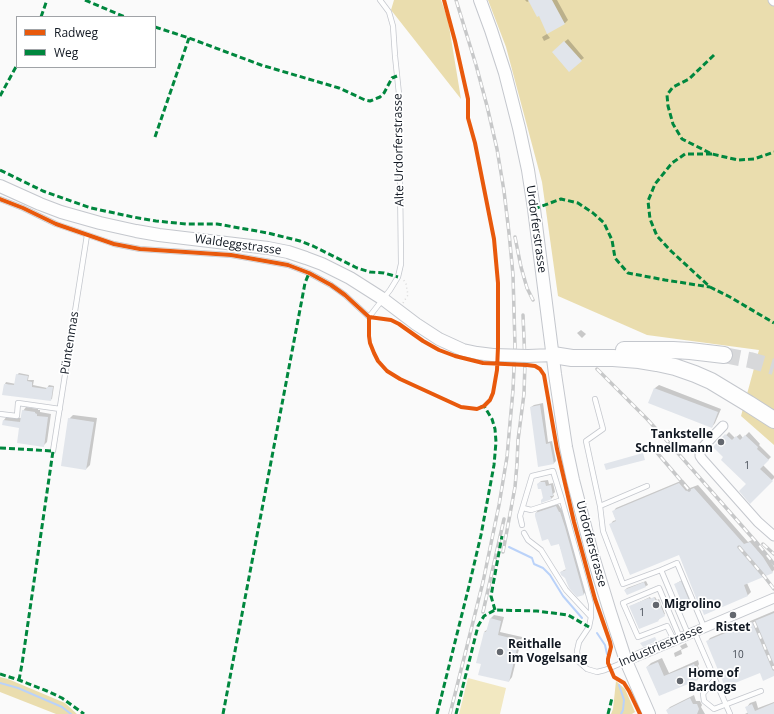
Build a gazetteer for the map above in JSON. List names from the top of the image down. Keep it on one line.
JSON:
{"streets":{"main road":["Urdorferstrasse","Waldeggstrasse"],"street":["Industriestrasse"],"lane":["Alte Urdorferstrasse","Püntenmas"]},"crossings":[["Alte Urdorferstrasse","Waldeggstrasse"],["Alte Urdorferstrasse","Püntenmas"],["Urdorferstrasse","Waldeggstrasse"],["Urdorferstrasse","Industriestrasse"]],"places":["Tankstelle Schnellmann","Migrolino","Ristet","Reithalle im Vogelsang","Home of Bardogs"],"house_numbers":["1","1","10"],"legend":["Radweg","Weg"]}
